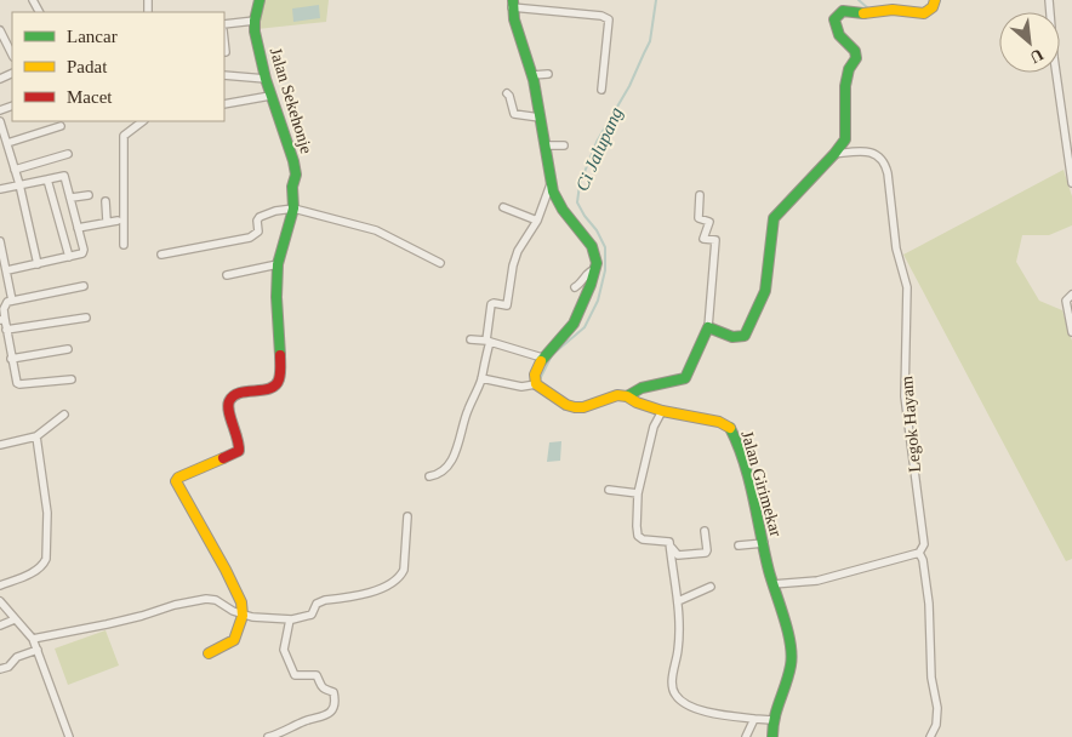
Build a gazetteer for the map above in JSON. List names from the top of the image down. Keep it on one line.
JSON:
{"streets":{"street":["Jalan Sekehonje","Legok Hayam","Jalan Girimekar"]},"water":["Ci Jalupang"],"legend":["Lancar","Padat","Macet"],"north":"bottom right"}
